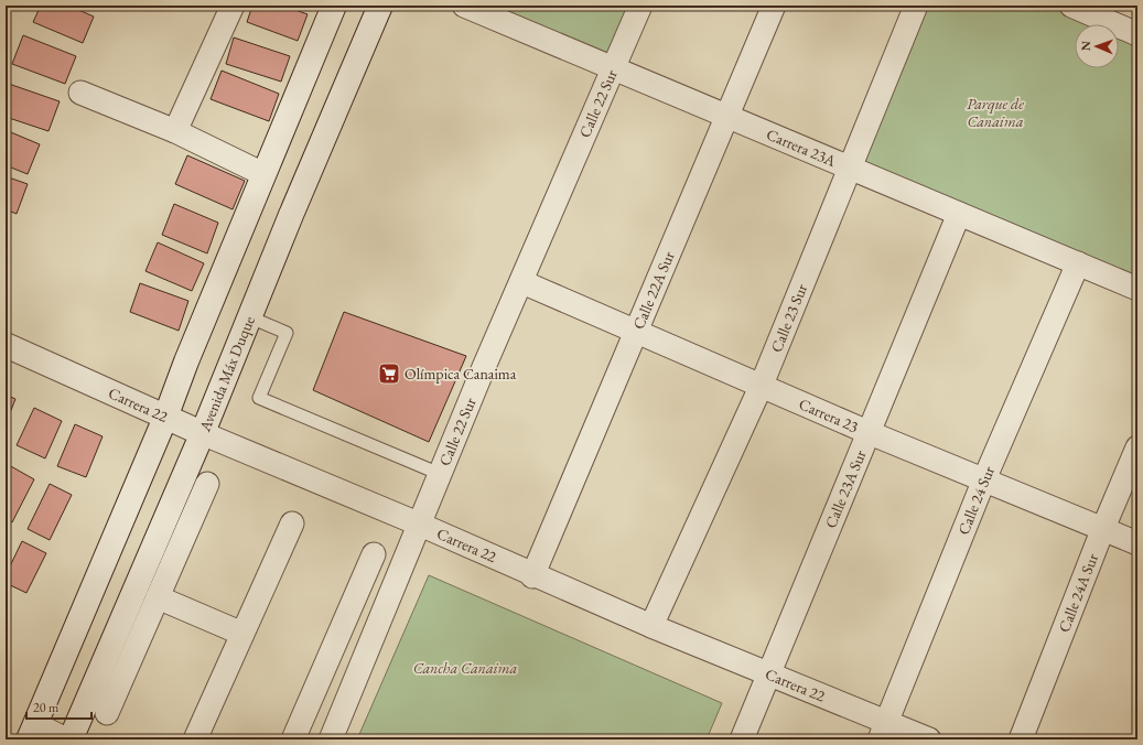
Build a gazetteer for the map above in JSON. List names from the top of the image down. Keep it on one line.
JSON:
{"streets":{"main road":["Avenida Máx Duque","Carrera 22"],"street":["Calle 22 Sur","Carrera 23A","Calle 22A Sur","Calle 23 Sur","Carrera 23","Calle 23A Sur","Calle 24 Sur","Calle 24A Sur"]},"crossings":[["Calle 22 Sur","Carrera 23A"],["Calle 22 Sur","Carrera 22"],["Calle 22 Sur","Carrera 23"],["Carrera 23A","Calle 22A Sur"],["Carrera 23A","Calle 23 Sur"],["Carrera 23A","Calle 23A Sur"],["Carrera 23A","Calle 24 Sur"],["Calle 22A Sur","Carrera 22"],["Calle 22A Sur","Carrera 23"],["Calle 23 Sur","Carrera 22"],["Calle 23 Sur","Carrera 23"],["Avenida Máx Duque","Carrera 22"],["Carrera 22","Calle 23A Sur"],["Carrera 22","Calle 24 Sur"],["Carrera 23","Calle 23A Sur"],["Carrera 23","Calle 24 Sur"],["Carrera 23","Calle 24A Sur"]],"parks":["Parque de Canaima","Cancha Canaima"],"places":{"supermarket":["Olímpica Canaima"]},"scale_bar":"20 m","north":"left"}
